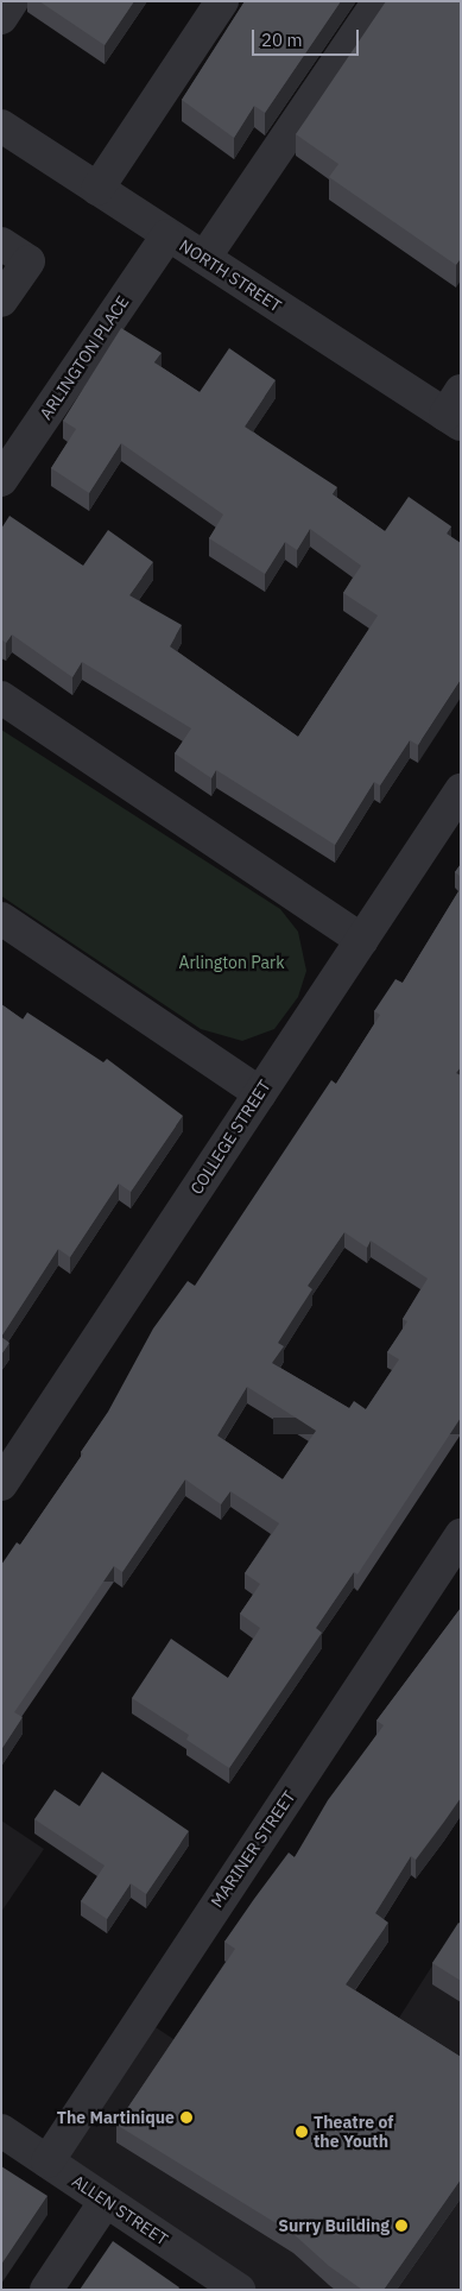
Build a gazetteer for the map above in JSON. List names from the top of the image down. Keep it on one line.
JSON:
{"streets":{"street":["NORTH STREET","ARLINGTON PLACE","COLLEGE STREET","MARINER STREET","ALLEN STREET"]},"crossings":[["NORTH STREET","ARLINGTON PLACE"],["MARINER STREET","ALLEN STREET"]],"parks":["Arlington Park"],"places":["The Martinique","Theatre of the Youth","Surry Building"],"scale_bar":"20 m"}
